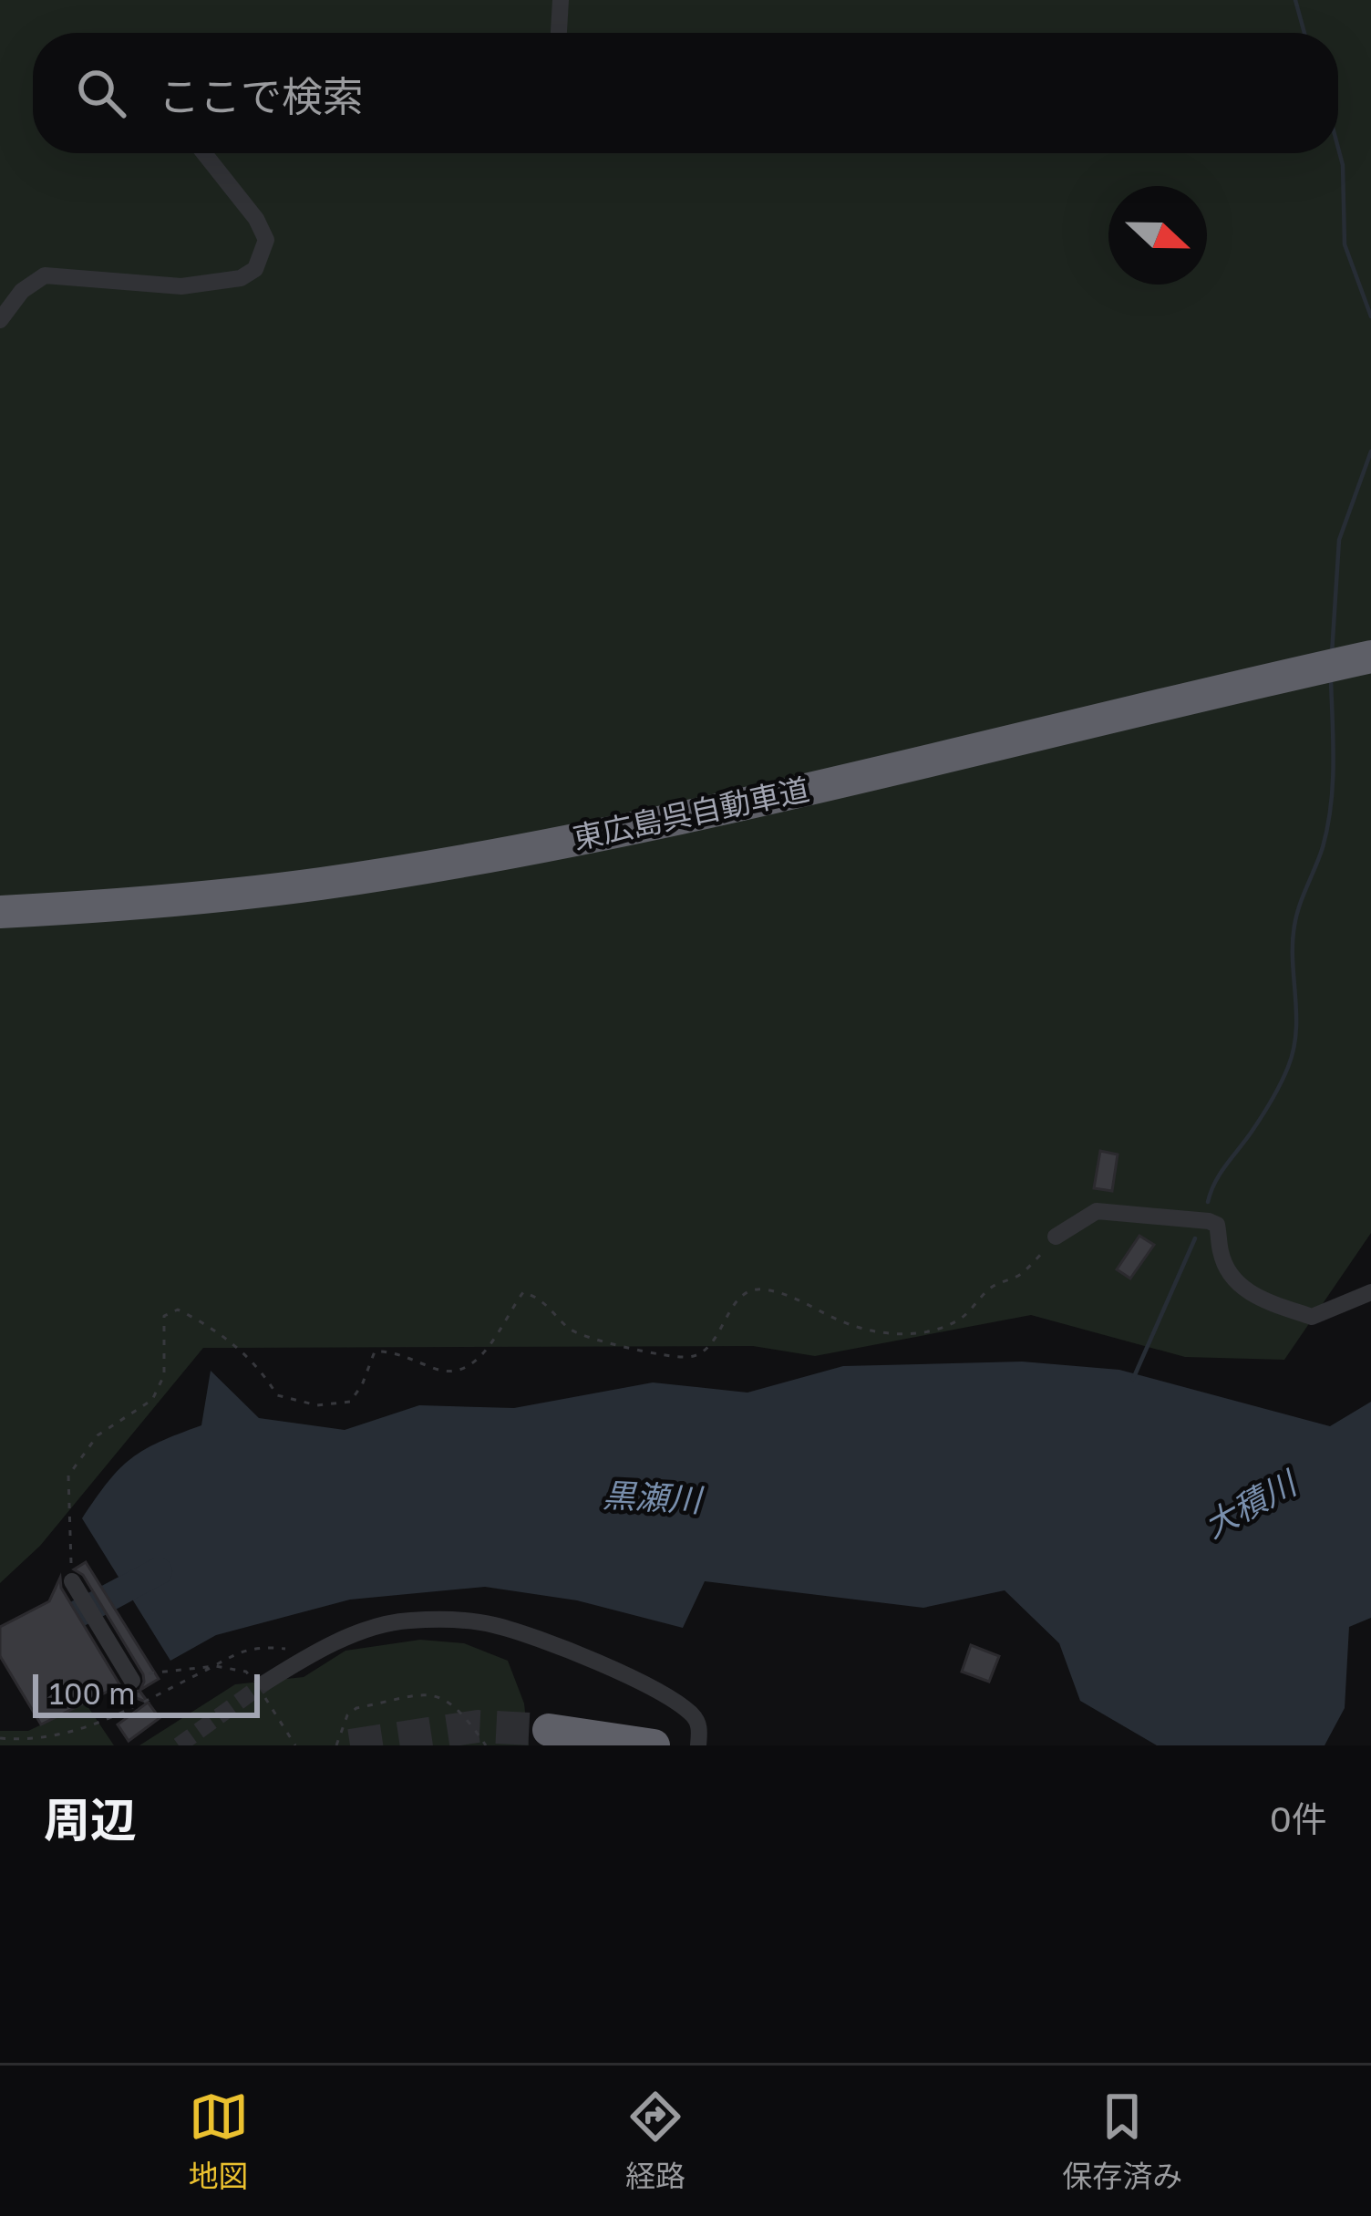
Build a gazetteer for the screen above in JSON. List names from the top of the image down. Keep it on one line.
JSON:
{"streets":{"highway":["東広島呉自動車道"]},"water":["黒瀬川","大積川"],"scale_bar":"100 m","north":"right","page":{"search":"ここで検索","scale":"100 m","heading":["周辺","0件"],"nav":["地図","経路","保存済み"]}}
